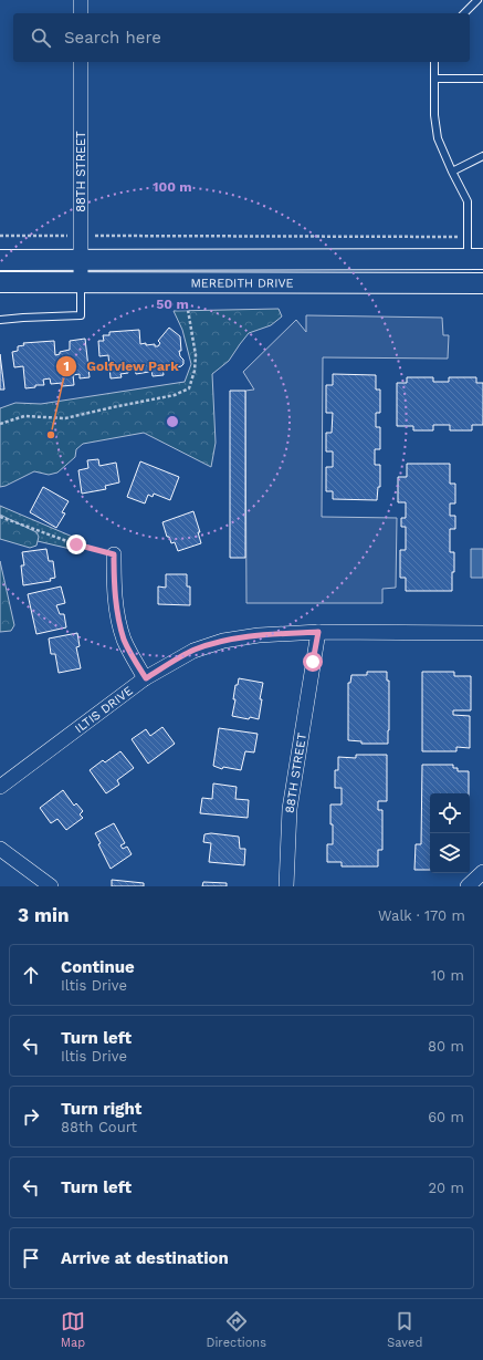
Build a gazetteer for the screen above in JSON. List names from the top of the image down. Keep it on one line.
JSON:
{"streets":{"main road":["MEREDITH DRIVE"],"street":["88TH STREET","ILTIS DRIVE"]},"crossings":[["88TH STREET","MEREDITH DRIVE"],["88TH STREET","ILTIS DRIVE"]],"places":["Golfview Park"],"page":{"search":"Search here","heading":["3 min","Walk · 170 m"],"list":[["Continue","Iltis Drive","10 m"],["Turn left","Iltis Drive","80 m"],["Turn right","88th Court","60 m"],["Turn left","20 m"],"Arrive at destination"],"nav":["Map","Directions","Saved"]},"rings":["100 m","50 m"]}
